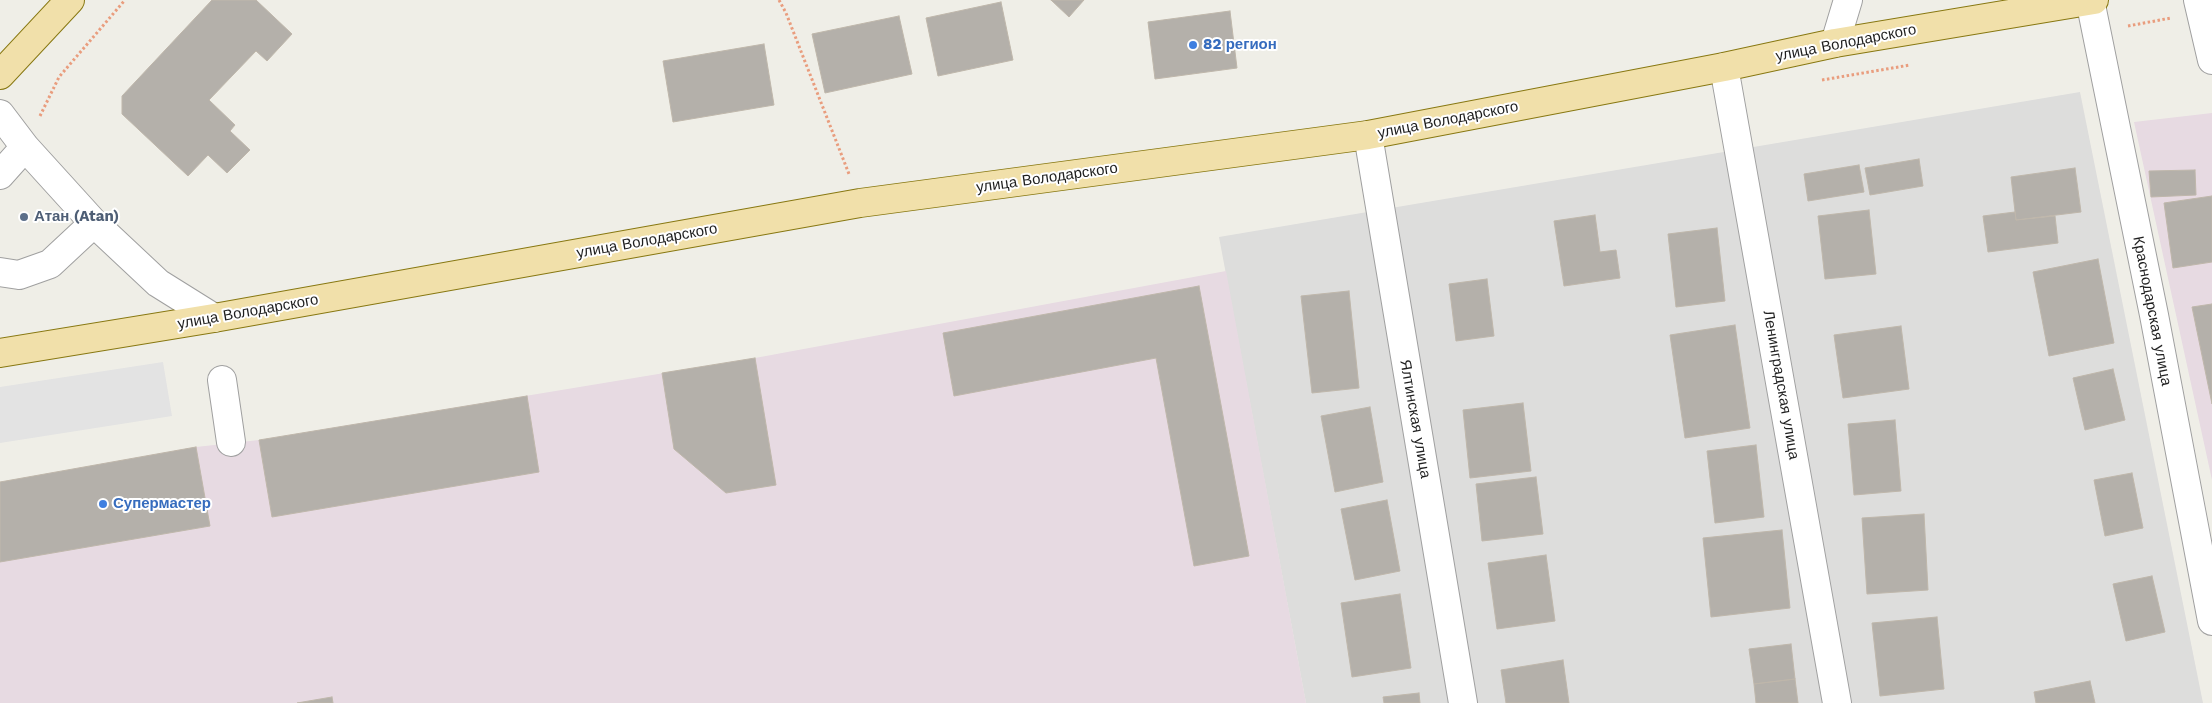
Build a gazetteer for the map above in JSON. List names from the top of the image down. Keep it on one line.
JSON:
{"streets":{"main road":["улица Володарского"],"street":["Краснодарская улица","Ленинградская улица","Ялтинская улица"]},"crossings":[["улица Володарского","Краснодарская улица"],["улица Володарского","Ленинградская улица"],["улица Володарского","Ялтинская улица"]],"places":["82 регион","Атан (Atan)","Супермастер"]}
